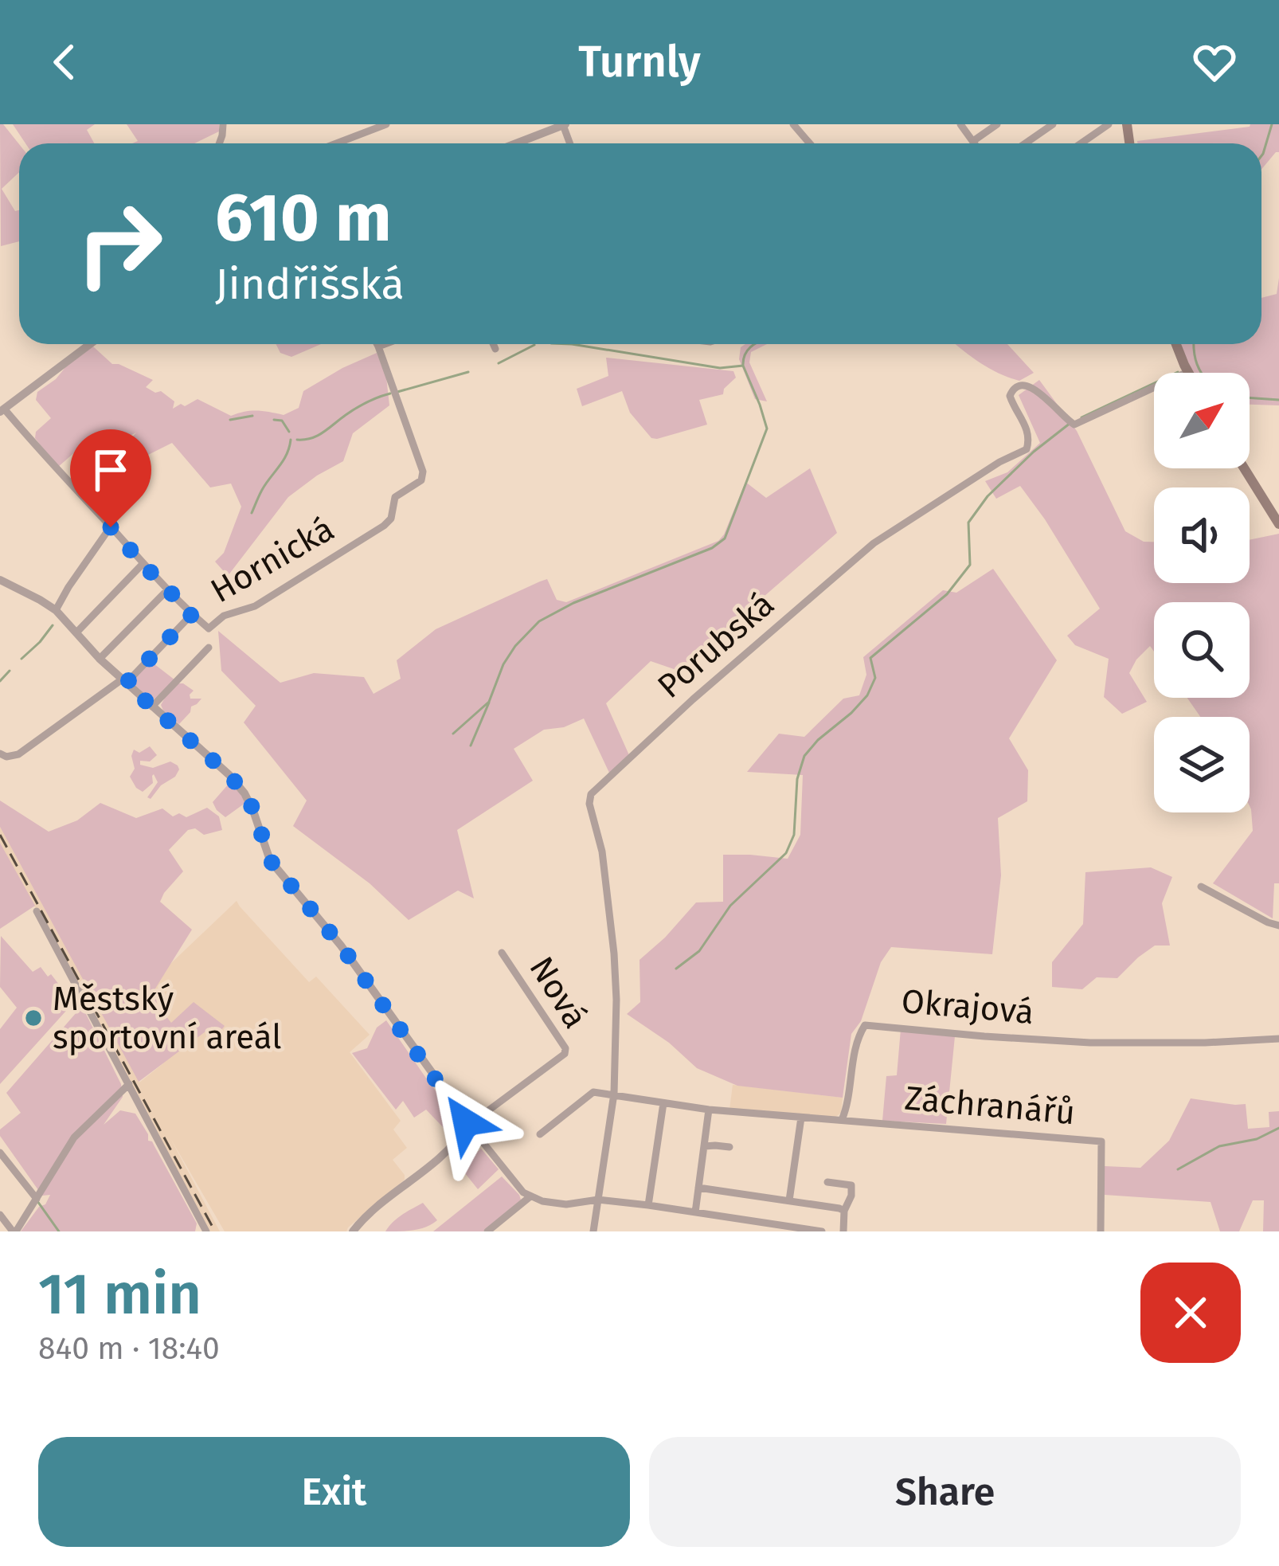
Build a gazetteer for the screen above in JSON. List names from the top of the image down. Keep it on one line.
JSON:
{"streets":{"street":["Hornická","Porubská","Nová","Okrajová","Záchranářů"]},"crossings":[["Okrajová","Záchranářů"]],"places":["Městský sportovní areál"],"north":"top right","page":{"header":"Turnly","turn":["610 m","Jindřišská"],"heading":["11 min","840 m · 18:40"],"buttons":["Exit","Share"]}}
